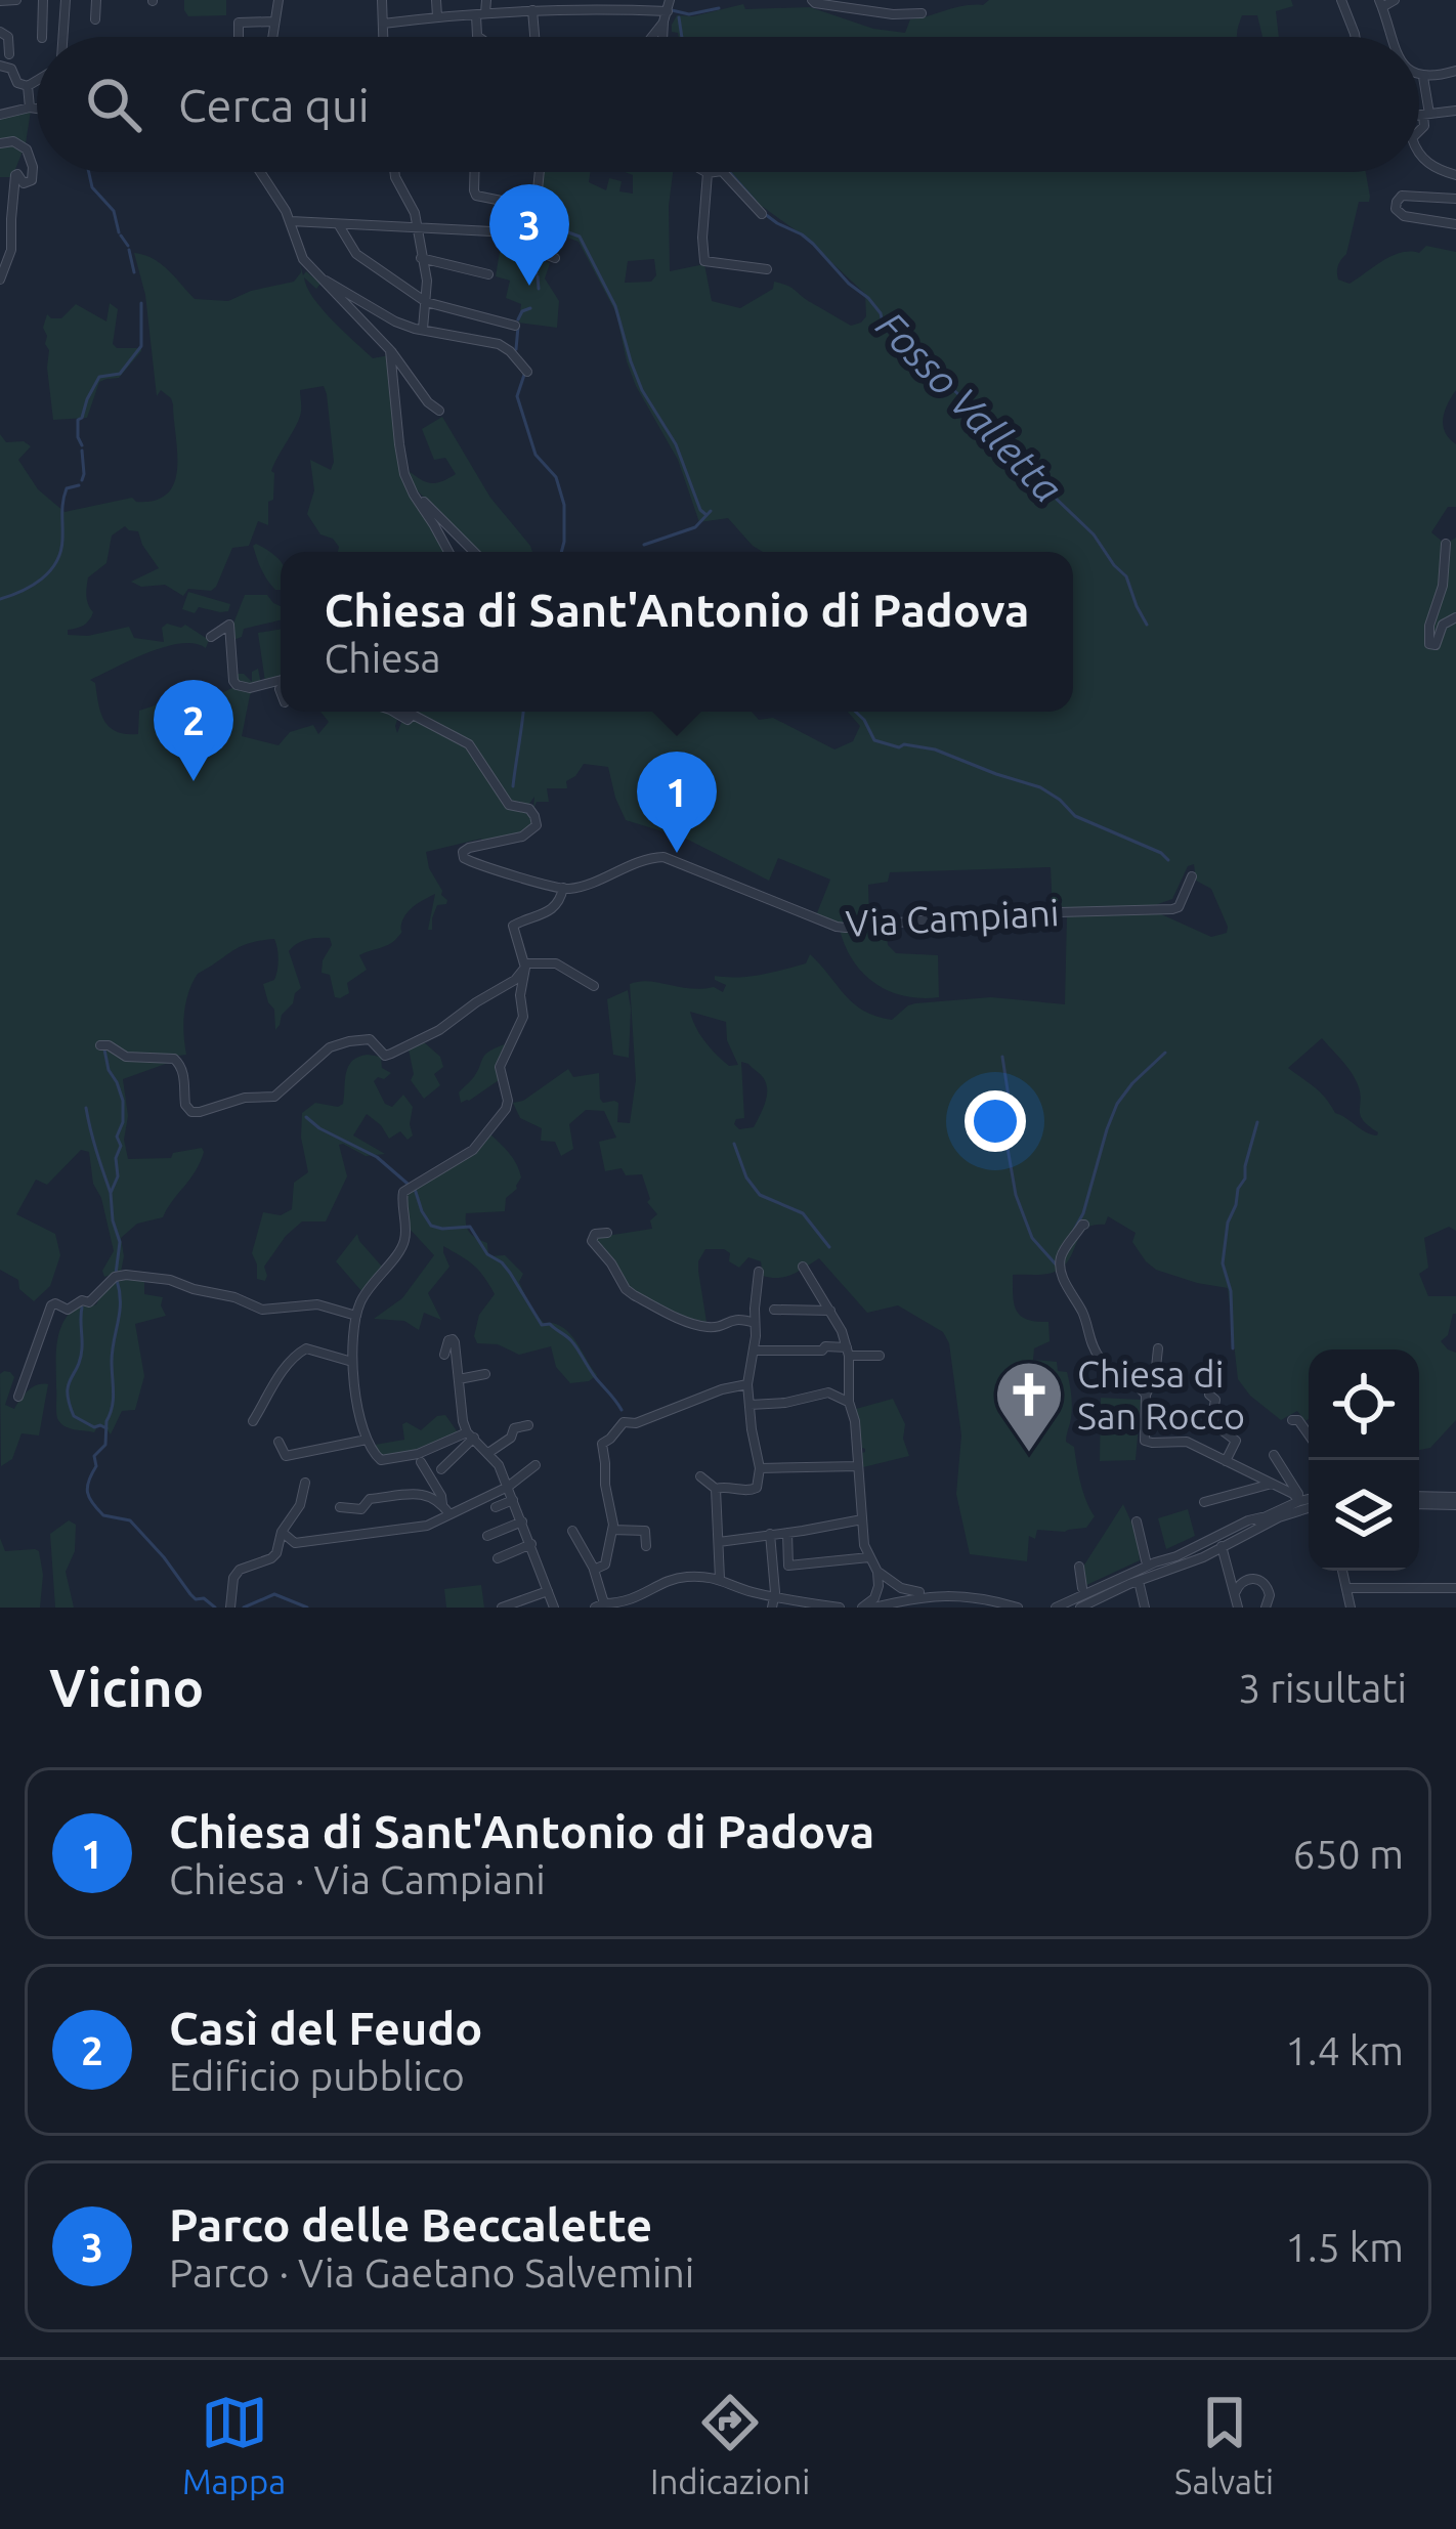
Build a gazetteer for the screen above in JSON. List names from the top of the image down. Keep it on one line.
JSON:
{"streets":{"street":["Via Campiani"]},"water":["Fosso Valletta"],"places":{"church":["Chiesa di San Rocco"]},"page":{"search":"Cerca qui","pins":["3","2","1"],"popup":["Chiesa di Sant'Antonio di Padova","Chiesa"],"heading":["Vicino","3 risultati"],"list":[{"mark":"1","name":"Chiesa di Sant'Antonio di Padova","note":"Chiesa · Via Campiani","value":"650 m"},{"mark":"2","name":"Casì del Feudo","note":"Edificio pubblico","value":"1.4 km"},{"mark":"3","name":"Parco delle Beccalette","note":"Parco · Via Gaetano Salvemini","value":"1.5 km"}],"nav":["Mappa","Indicazioni","Salvati"]}}
